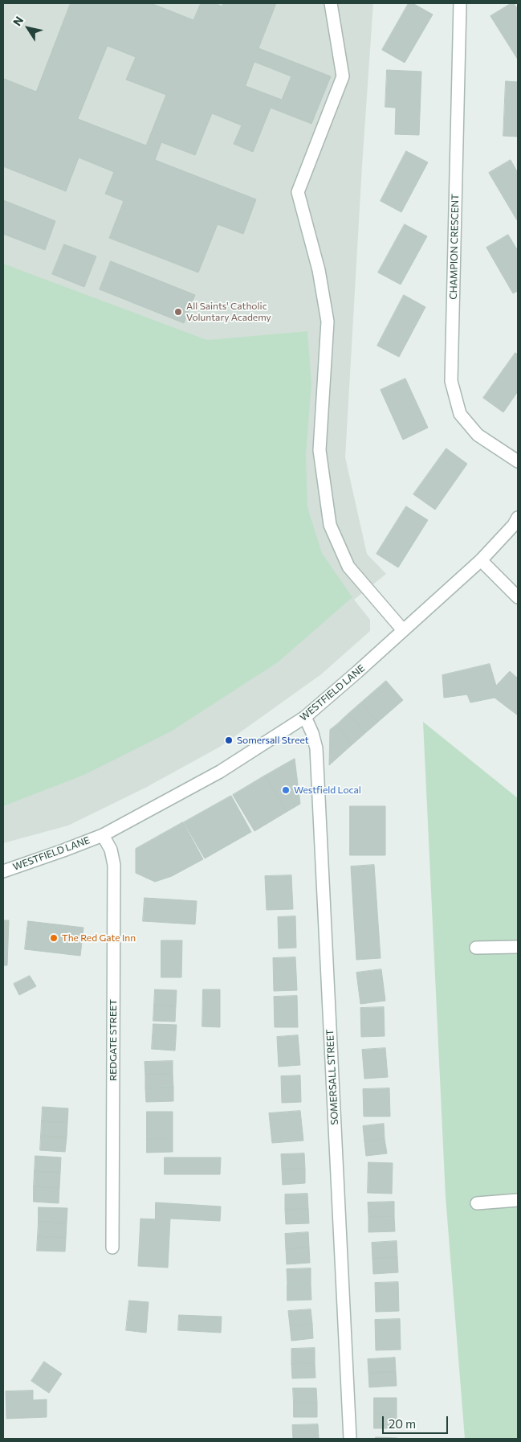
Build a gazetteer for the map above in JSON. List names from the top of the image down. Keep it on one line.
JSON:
{"streets":{"street":["CHAMPION CRESCENT","WESTFIELD LANE","REDGATE STREET","SOMERSALL STREET"]},"crossings":[["WESTFIELD LANE","REDGATE STREET"],["WESTFIELD LANE","SOMERSALL STREET"]],"places":["All Saints' Catholic Voluntary Academy","Somersall Street","Westfield Local","The Red Gate Inn"],"scale_bar":"20 m","north":"top left"}
